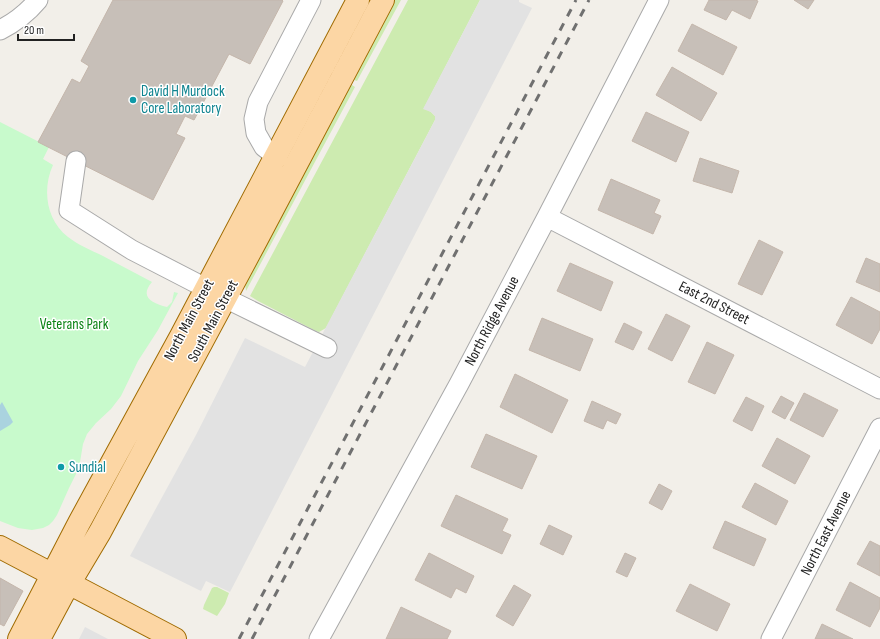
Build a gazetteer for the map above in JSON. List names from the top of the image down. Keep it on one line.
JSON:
{"streets":{"main road":["North Main Street","South Main Street"],"street":["East 2nd Street","North Ridge Avenue","North East Avenue"]},"crossings":[["East 2nd Street","North Ridge Avenue"],["North Main Street","South Main Street"]],"parks":["Veterans Park"],"places":["David H Murdock Core Laboratory","Sundial"],"scale_bar":"20 m"}
